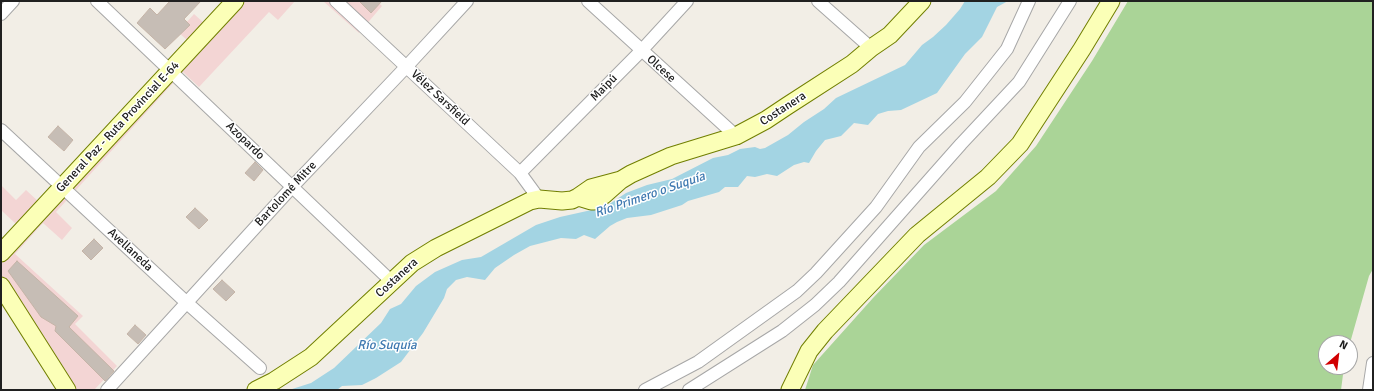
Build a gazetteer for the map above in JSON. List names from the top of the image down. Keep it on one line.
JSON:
{"streets":{"street":["Olcese","Maipú","Vélez Sarsfield","Costanera","General Paz - Ruta Provincial E-64","Azopardo","Bartolomé Mitre","Avellaneda"]},"crossings":[["Olcese","Maipú"],["Olcese","Costanera"],["Maipú","Vélez Sarsfield"],["Vélez Sarsfield","Costanera"],["Vélez Sarsfield","Bartolomé Mitre"],["Costanera","Azopardo"],["General Paz - Ruta Provincial E-64","Azopardo"],["General Paz - Ruta Provincial E-64","Avellaneda"],["Azopardo","Bartolomé Mitre"],["Bartolomé Mitre","Avellaneda"]],"water":["Río Primero o Suquía","Río Suquía"],"north":"top right"}
